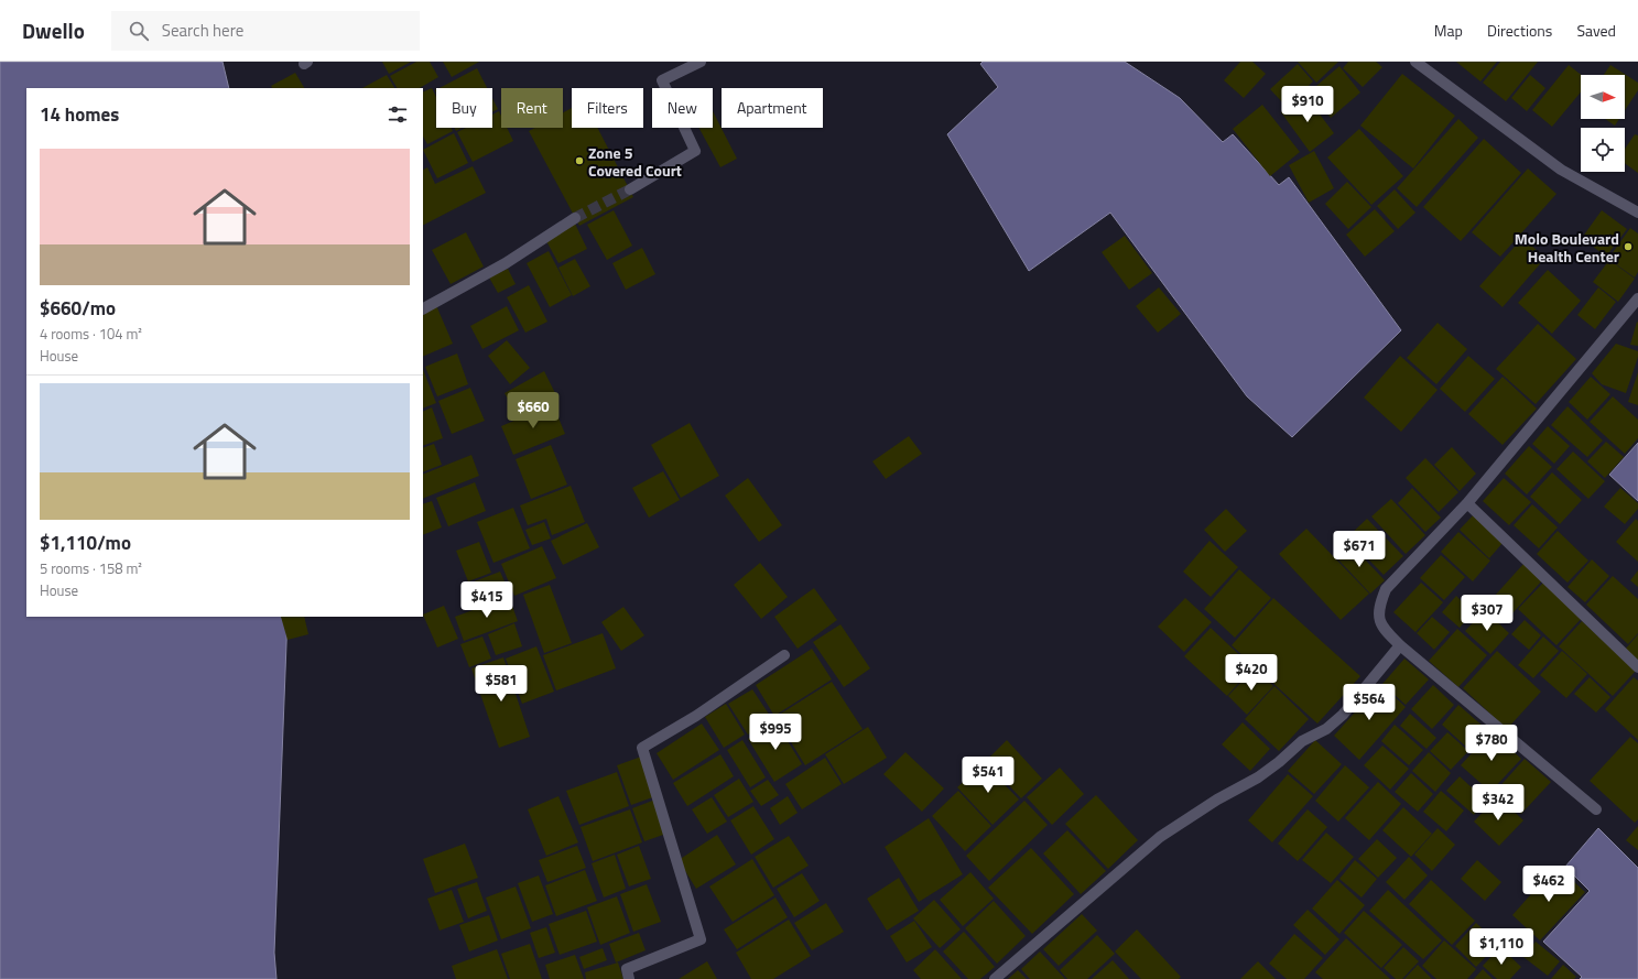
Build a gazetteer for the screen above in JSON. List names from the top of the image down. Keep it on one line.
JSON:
{"places":["Zone 5 Covered Court","Molo Boulevard Health Center"],"north":"right","page":{"header":"Dwello","search":"Search here","nav":["Map","Directions","Saved"],"price":["$910","$660","$671","$415","$307","$420","$581","$564","$995","$780","$541","$342","$462","$1,110"],"chip":["Buy","Rent","Filters","New","Apartment"],"heading":"14 homes","list":[{"name":"$660/mo","note":"4 rooms · 104 m² · House"},{"name":"$1,110/mo","note":"5 rooms · 158 m² · House"}]}}
